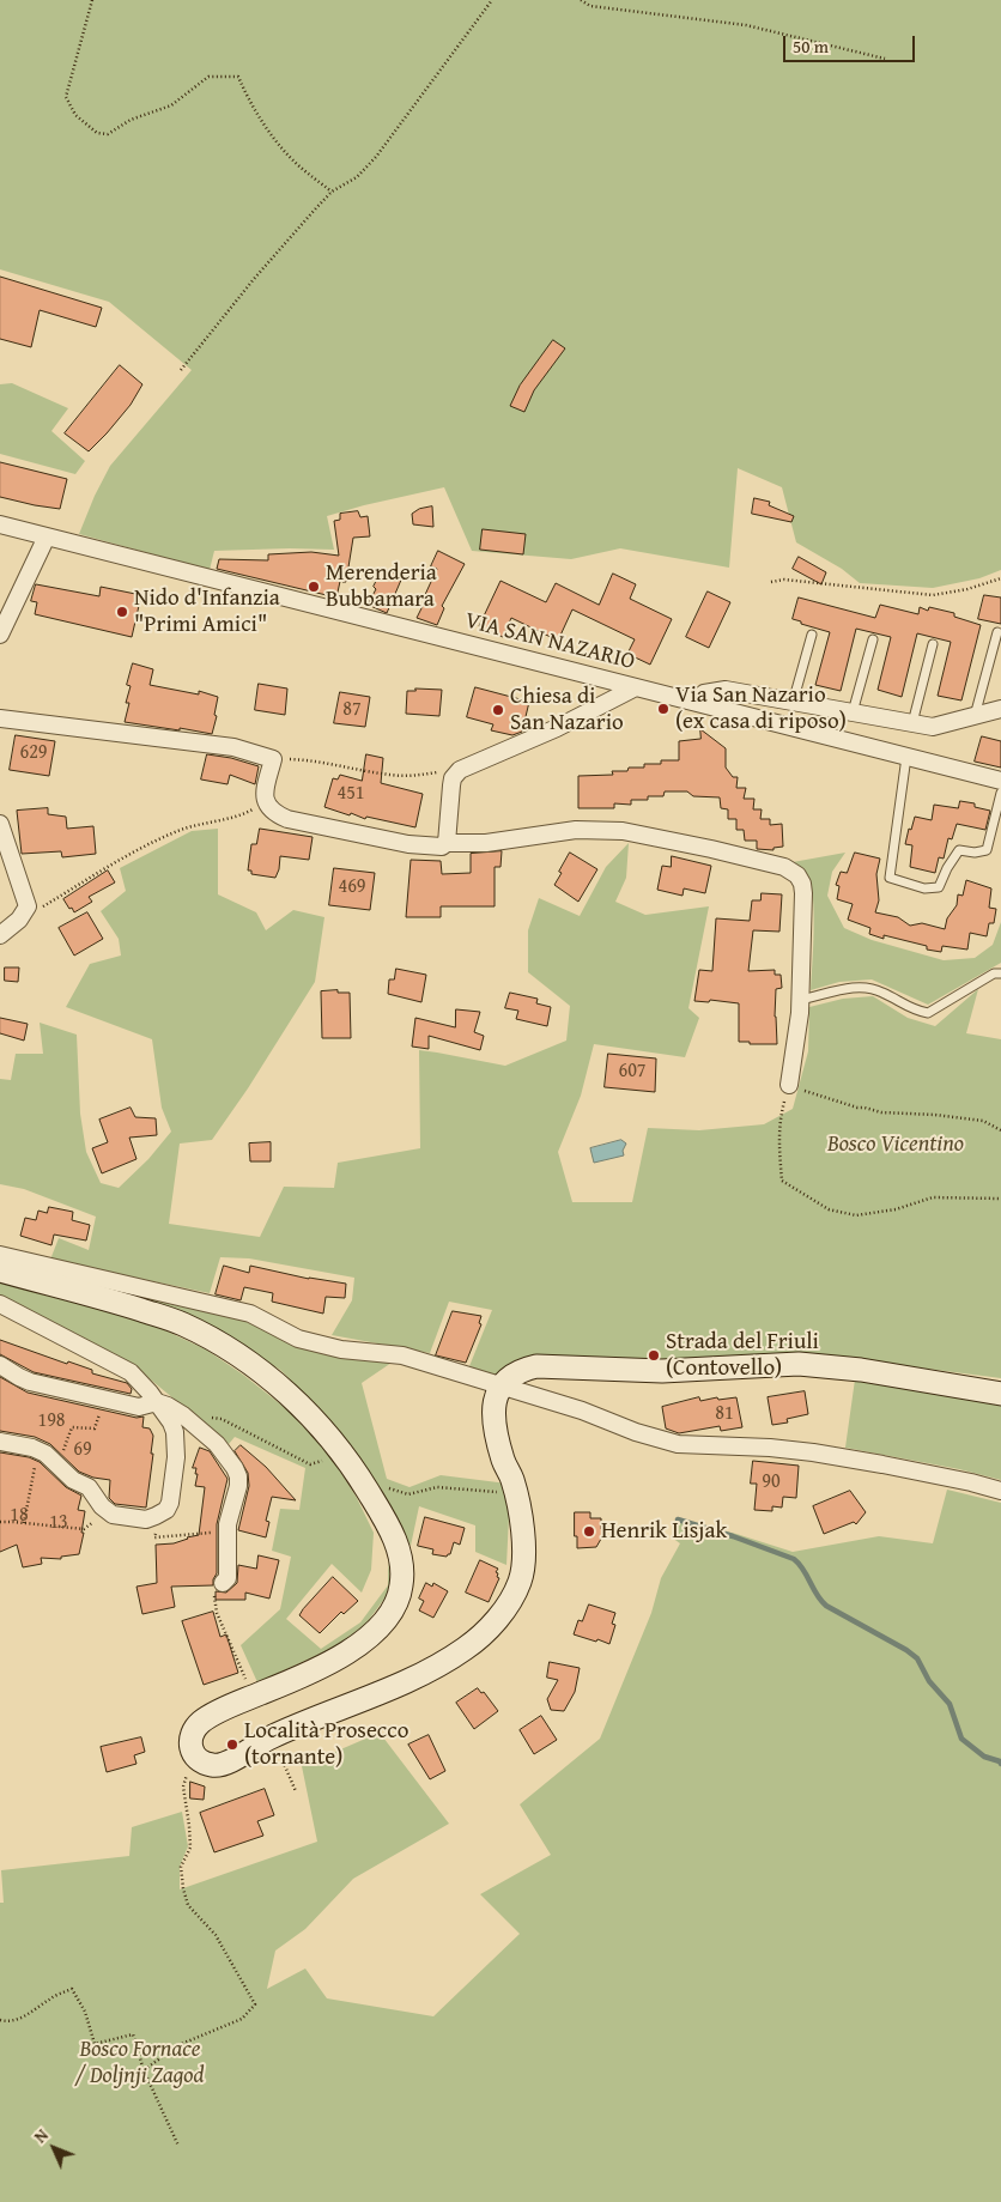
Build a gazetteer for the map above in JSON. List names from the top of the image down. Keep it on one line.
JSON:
{"streets":{"street":["VIA SAN NAZARIO"]},"parks":["Bosco Vicentino","Bosco Fornace / Doljnji Zagod"],"places":["Merenderia Bubbamara","Nido d'Infanzia \"Primi Amici\"","Via San Nazario (ex casa di riposo)","Chiesa di San Nazario","Strada del Friuli (Contovello)","Henrik Lisjak","Località Prosecco (tornante)"],"house_numbers":["87","629","451","469","607","81","198","69","90","18","13"],"scale_bar":"50 m","north":"top left"}
